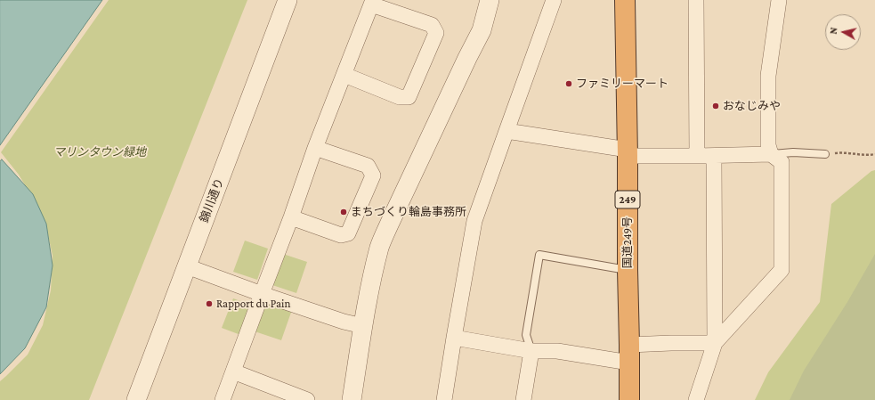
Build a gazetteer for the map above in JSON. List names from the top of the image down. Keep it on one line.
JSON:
{"streets":{"highway":["249","国道249号"],"street":["錦川通り"]},"parks":["マリンタウン緑地"],"places":["ファミリーマート","おなじみや","まちづくり輪島事務所","Rapport du Pain"],"north":"left"}
